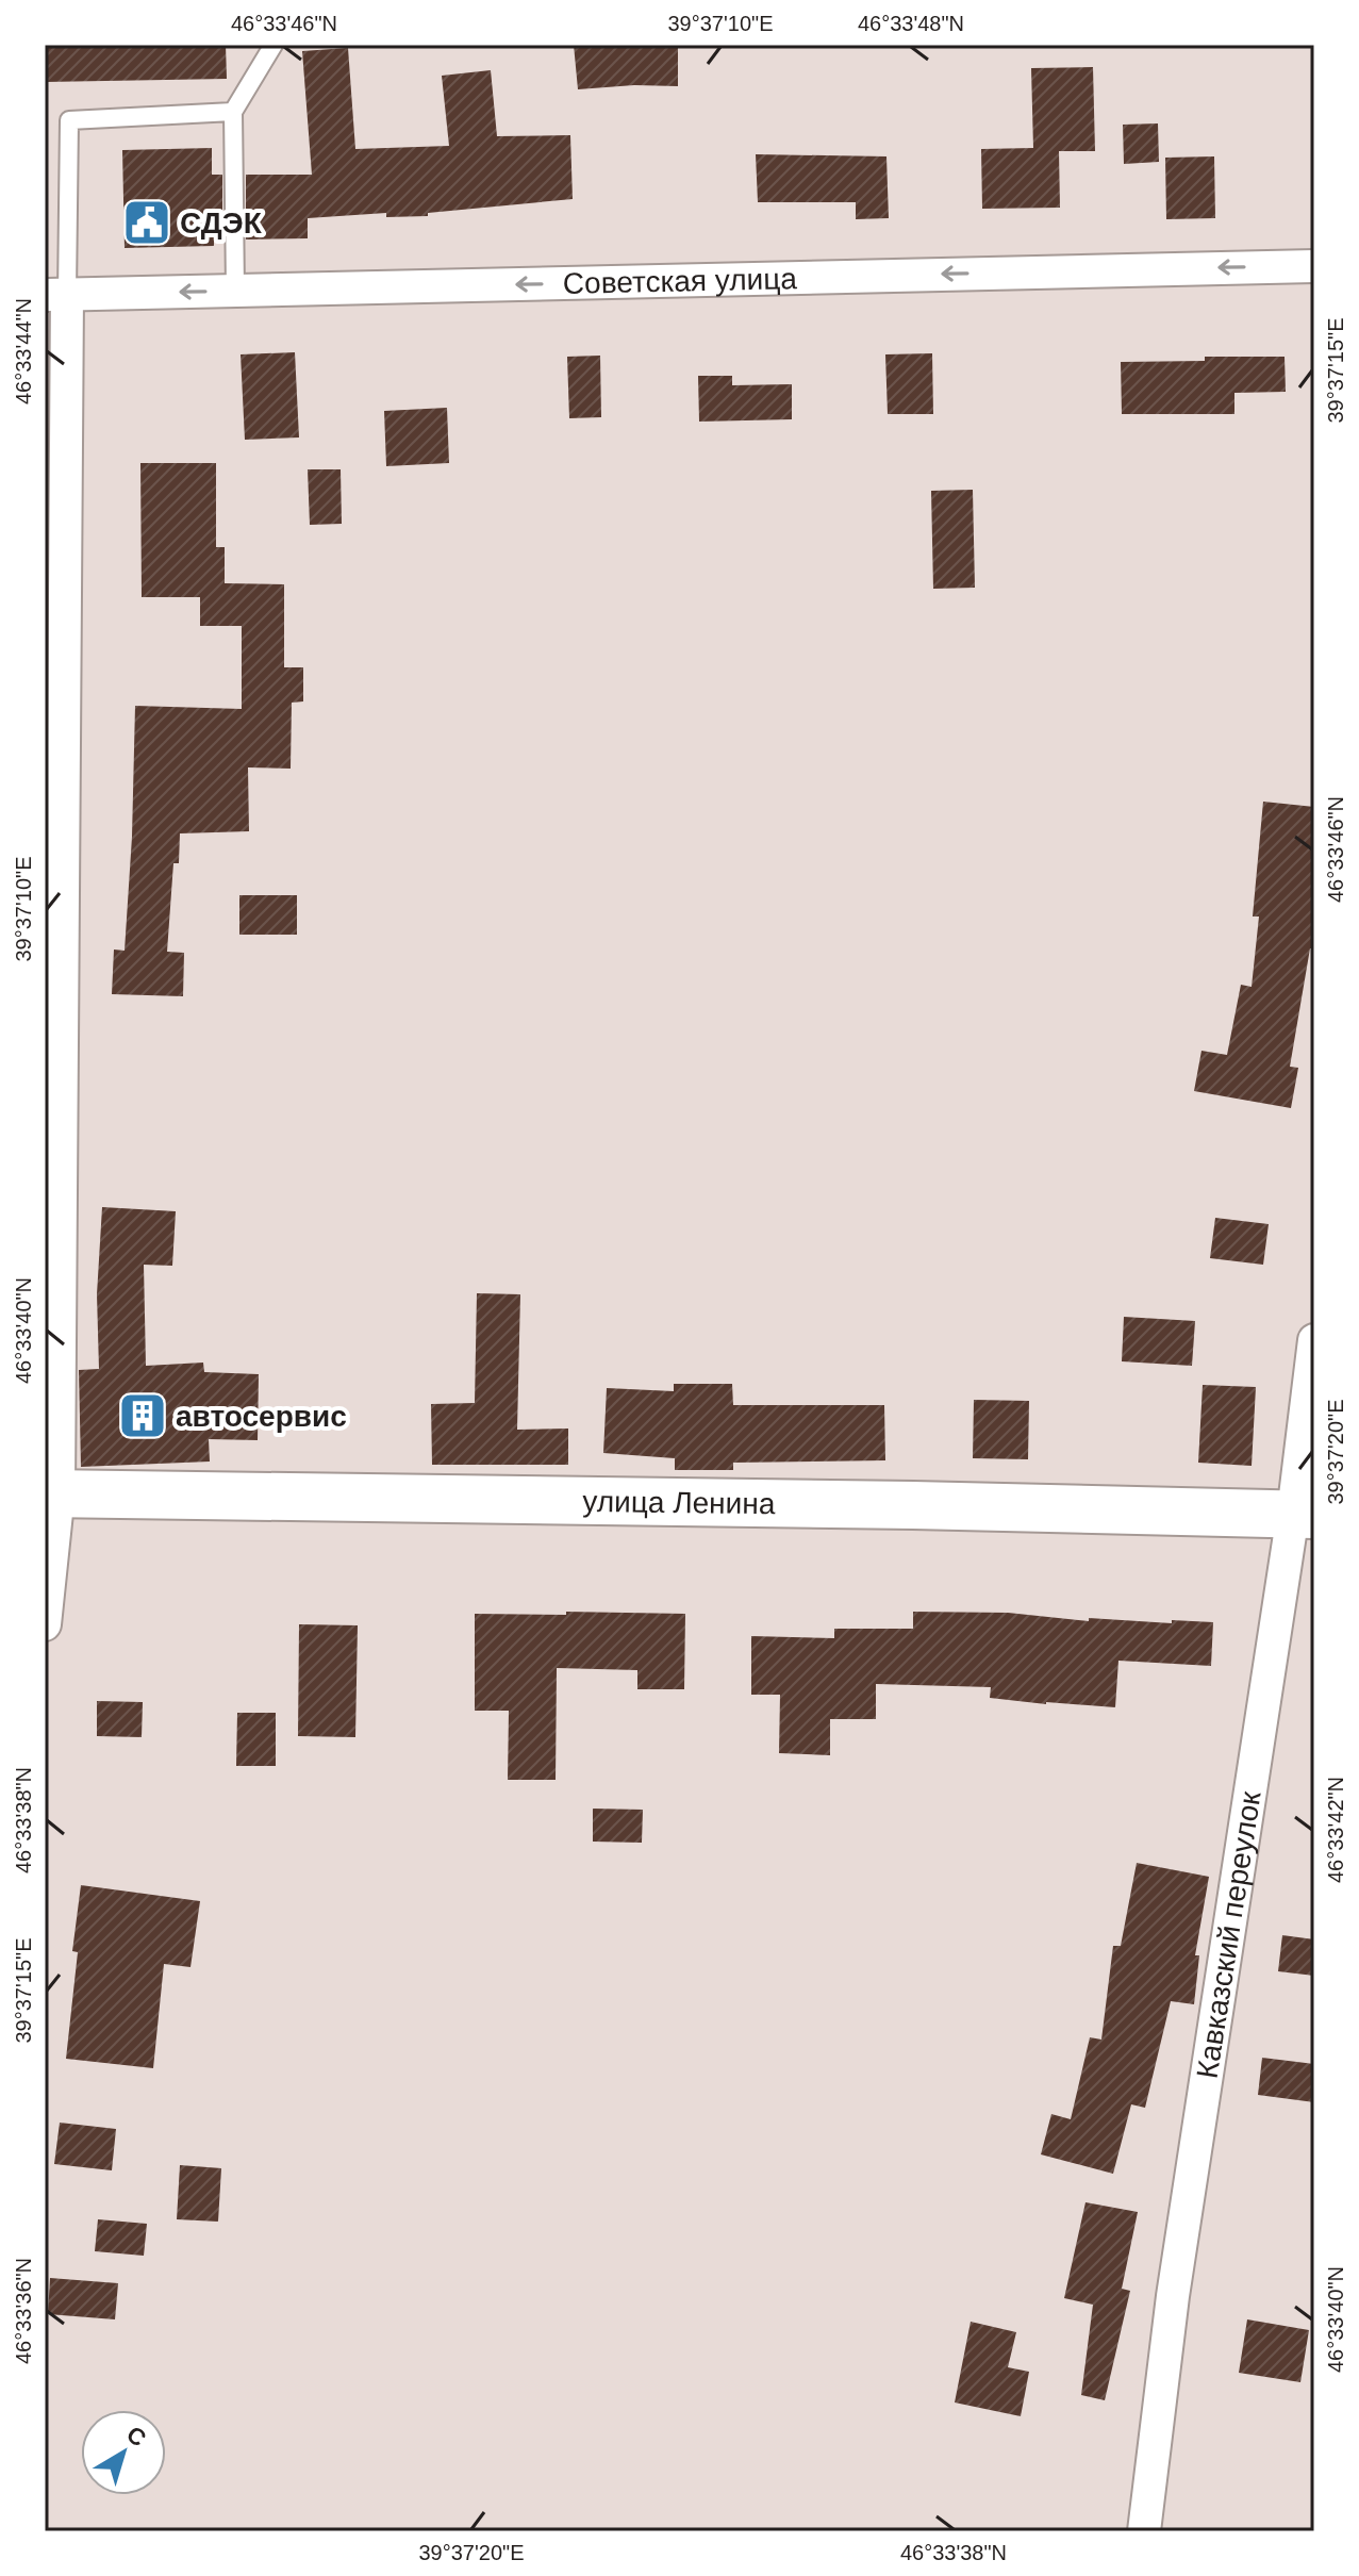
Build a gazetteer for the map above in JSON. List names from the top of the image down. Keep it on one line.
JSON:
{"streets":{"street":["Советская улица","улица Ленина","Кавказский переулок"]},"crossings":[["улица Ленина","Кавказский переулок"]],"one_way":["Советская улица"],"places":{"public building":["СДЭК"],"building":["автосервис"]},"north":"top right","coordinates":["46°33'46\"N","39°37'10\"E","46°33'48\"N","46°33'44\"N","39°37'15\"E","46°33'40\"N","39°37'20\"E","46°33'38\"N","46°33'42\"N","46°33'36\"N"]}
